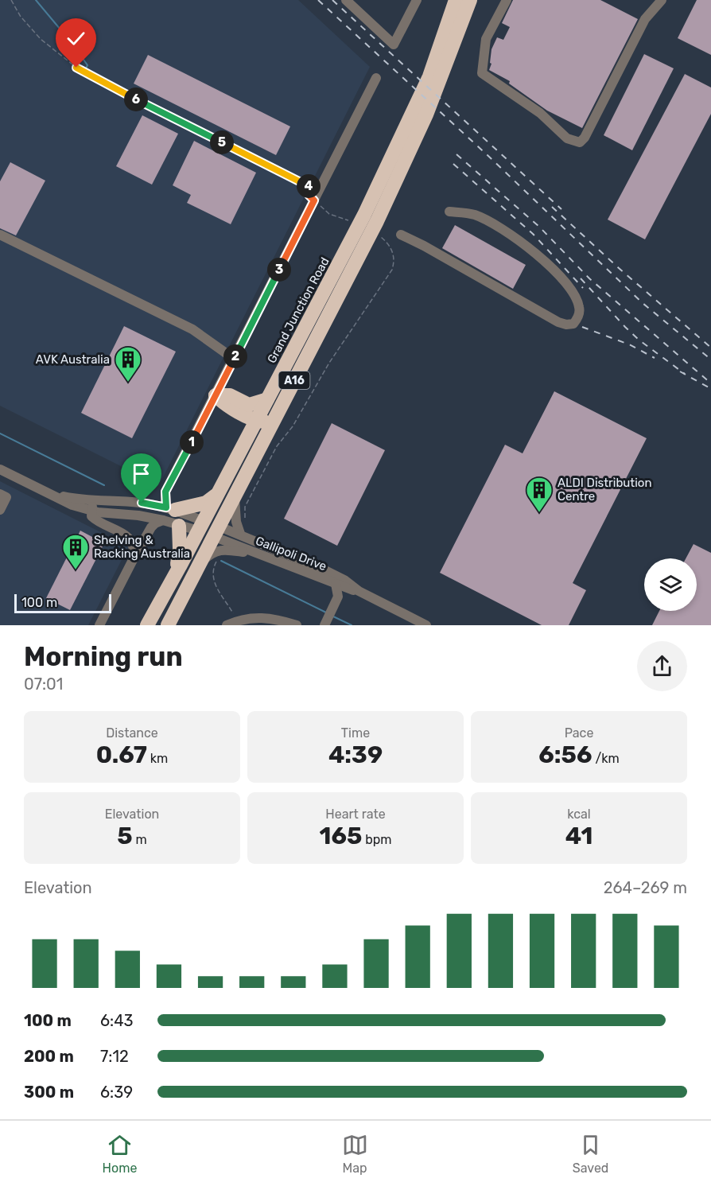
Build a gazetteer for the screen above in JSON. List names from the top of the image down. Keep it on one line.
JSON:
{"streets":{"highway":["Grand Junction Road","A16"],"street":["Gallipoli Drive"]},"crossings":[["Grand Junction Road","Gallipoli Drive"]],"places":{"building":["AVK Australia","ALDI Distribution Centre","Shelving & Racking Australia"]},"scale_bar":"100 m","page":{"pins":["6","5","4","3","2","1"],"scale":"100 m","heading":["Morning run","07:01"],"stats":[["Distance","0.67 km"],["Time","4:39"],["Pace","6:56 /km"],["Elevation","5 m"],["Heart rate","165 bpm"],["kcal","41"]],"chart":["Elevation","264–269 m"],"list":[{"name":"100 m","note":"6:43"},{"name":"200 m","note":"7:12"},{"name":"300 m","note":"6:39"}],"tabs":["Home","Map","Saved"]}}
